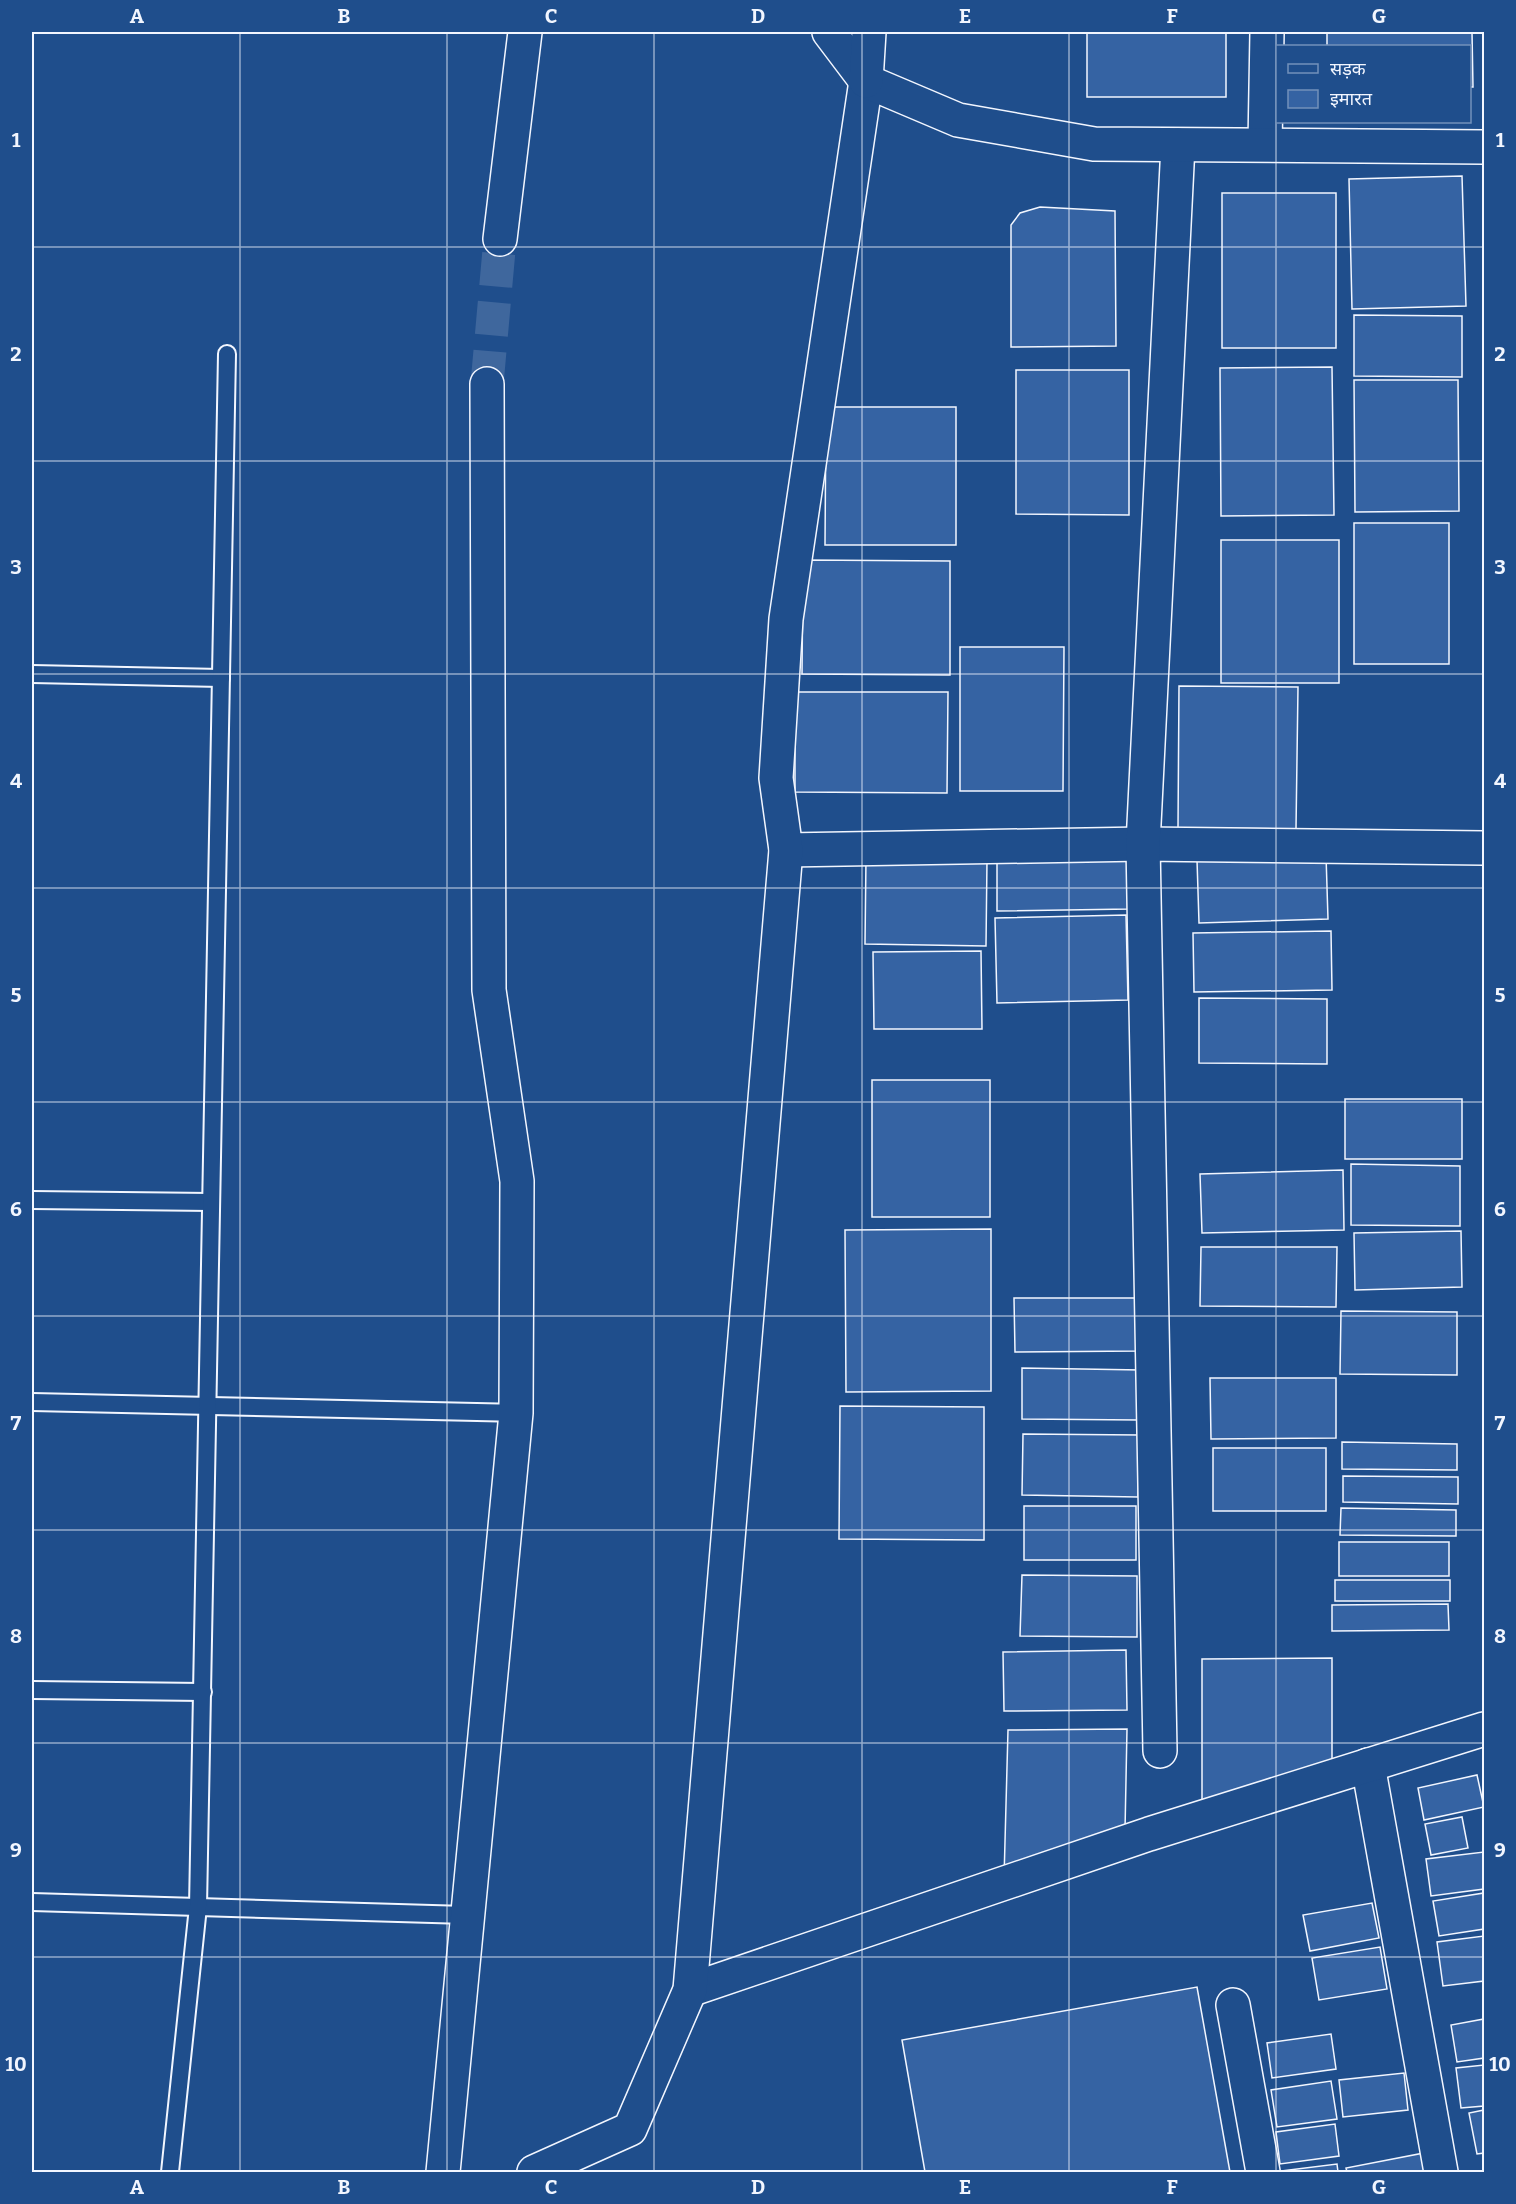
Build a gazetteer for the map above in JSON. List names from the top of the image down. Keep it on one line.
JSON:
{"legend":["सड़क","इमारत"],"grid":{"columns":["A","B","C","D","E","F","G"],"rows":["1","2","3","4","5","6","7","8","9","10"]}}
